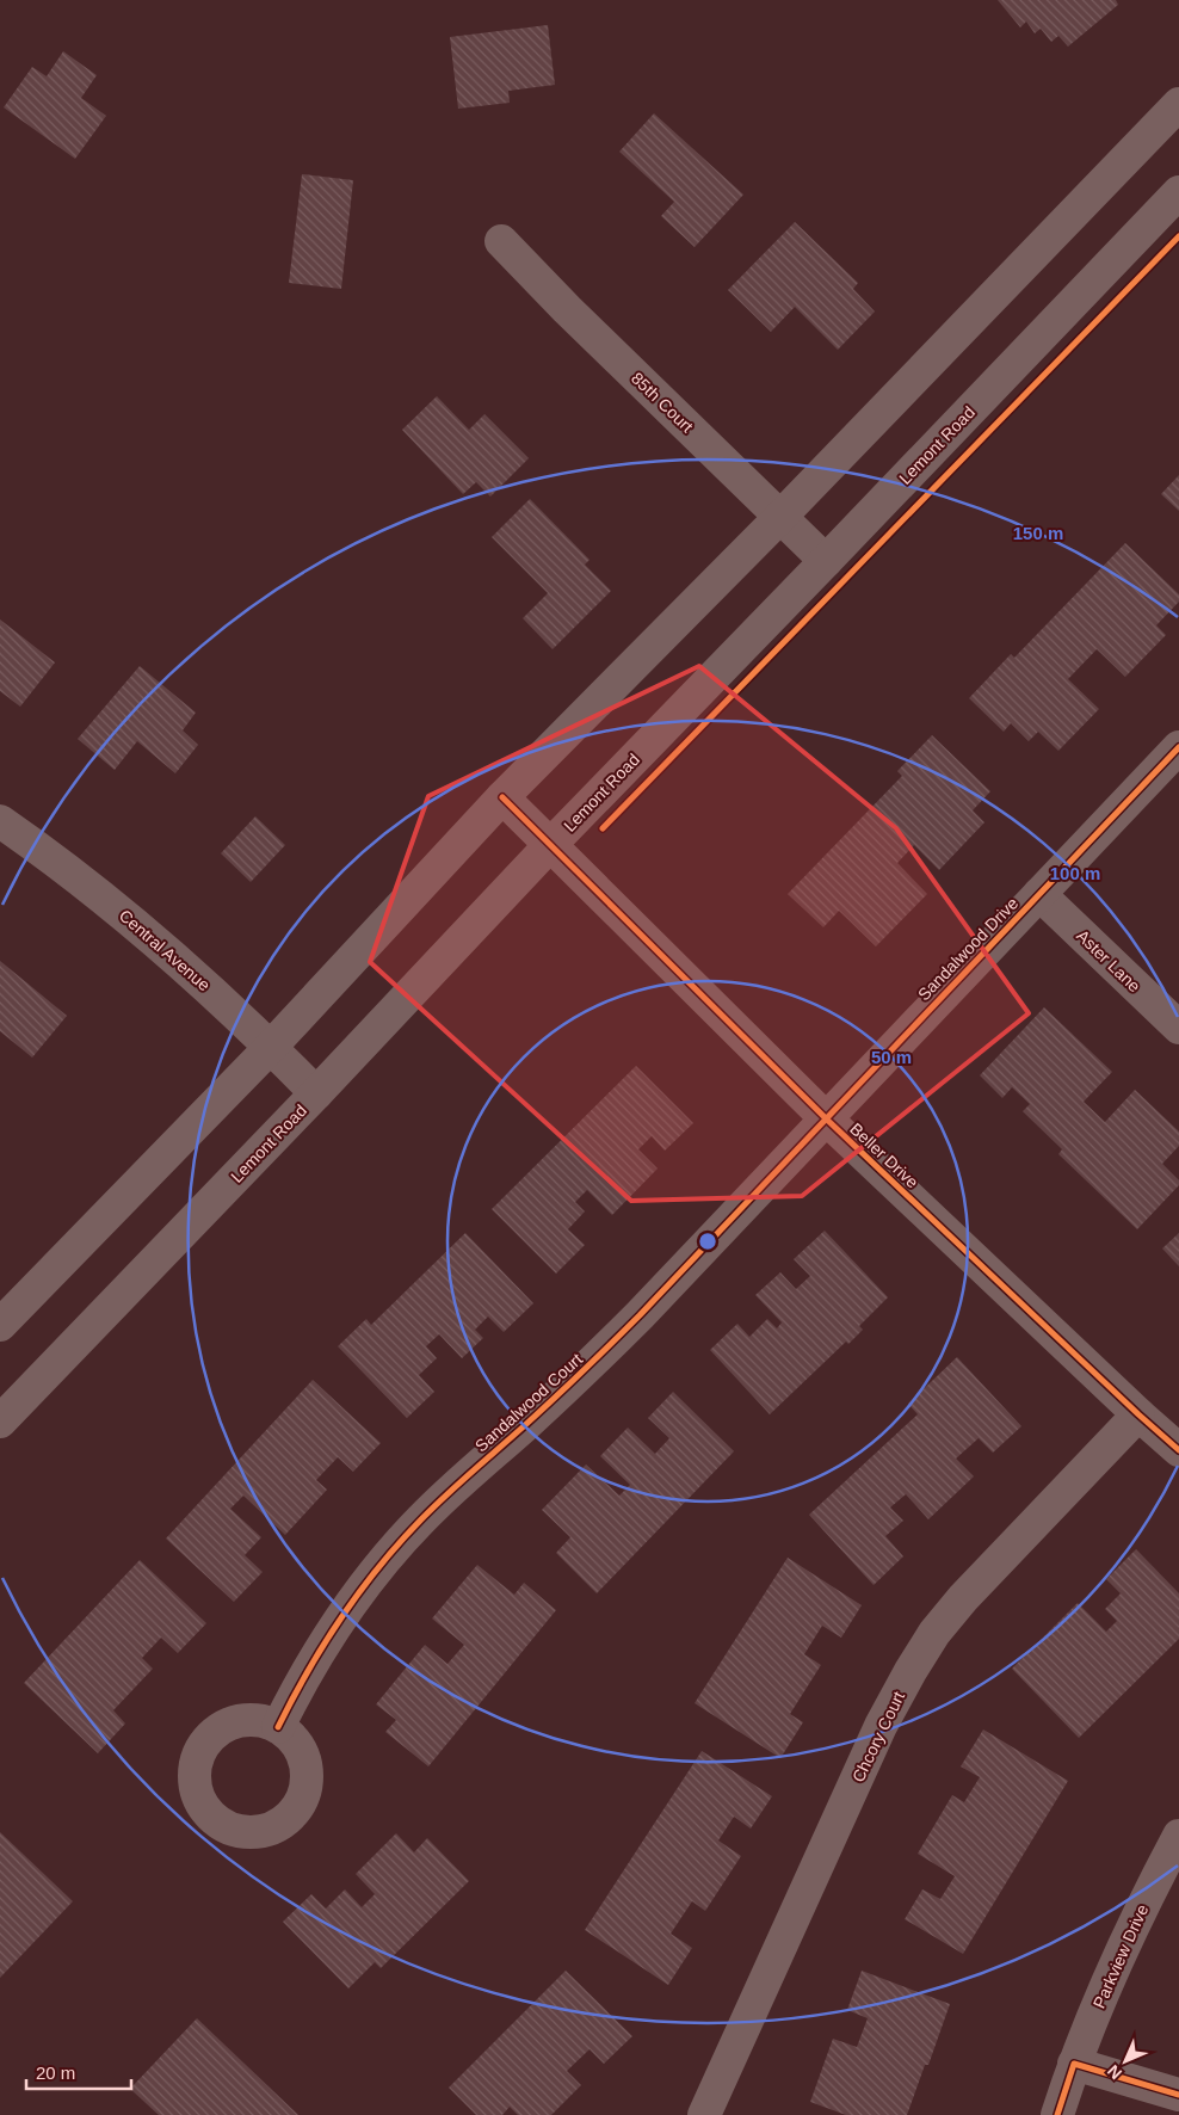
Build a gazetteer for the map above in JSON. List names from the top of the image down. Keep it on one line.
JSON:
{"streets":{"street":["85th Court","Lemont Road","Sandalwood Drive","Central Avenue","Aster Lane","Beller Drive","Sandalwood Court","Chcory Court","Parkview Drive"]},"crossings":[["85th Court","Lemont Road"],["Lemont Road","Central Avenue"],["Lemont Road","Beller Drive"],["Sandalwood Drive","Aster Lane"],["Sandalwood Drive","Beller Drive"],["Sandalwood Drive","Sandalwood Court"],["Beller Drive","Sandalwood Court"],["Beller Drive","Chcory Court"]],"scale_bar":"20 m","north":"bottom left","rings":["150 m","100 m","50 m"]}
